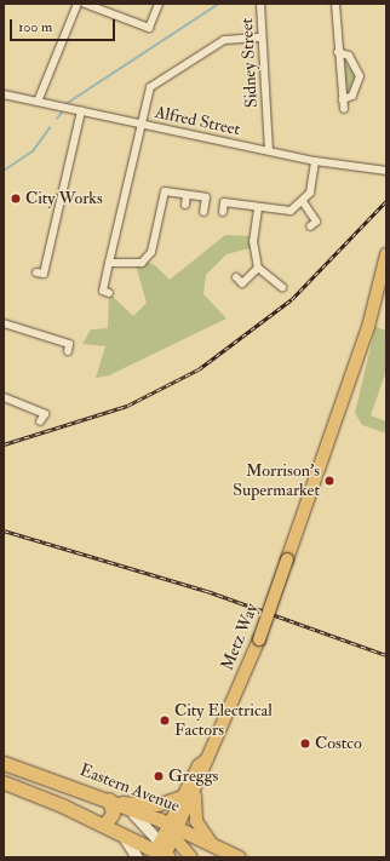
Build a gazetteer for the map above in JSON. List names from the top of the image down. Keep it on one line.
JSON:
{"streets":{"highway":["Eastern Avenue"],"main road":["Metz Way"],"street":["Sidney Street","Alfred Street"]},"crossings":[["Sidney Street","Alfred Street"],["Metz Way","Eastern Avenue"]],"places":["City Works","Morrison's Supermarket","City Electrical Factors","Costco","Greggs"],"scale_bar":"100 m"}
